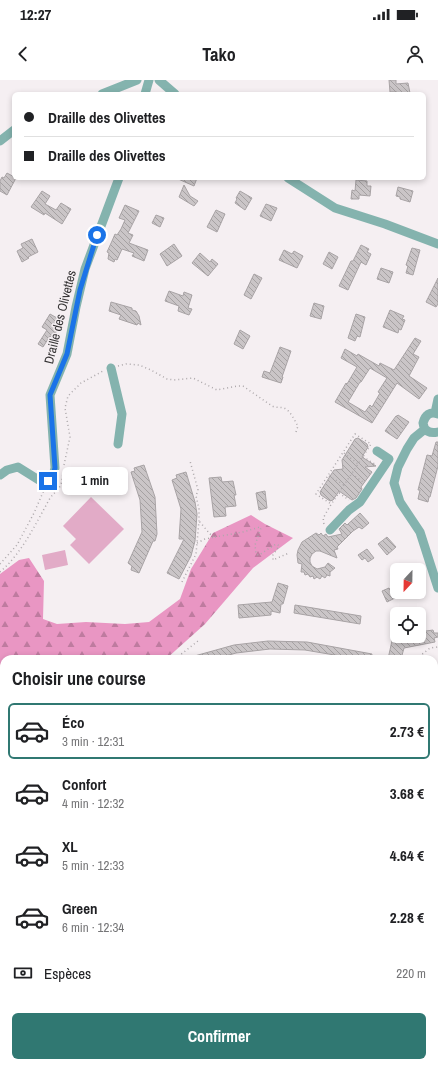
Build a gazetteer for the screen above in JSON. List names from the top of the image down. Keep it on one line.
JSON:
{"streets":{"street":["Draille des Olivettes"]},"north":"bottom","page":{"status":"12:27","header":"Tako","banner":["Draille des Olivettes","Draille des Olivettes"],"bubble":"1 min","heading":"Choisir une course","list":[{"name":"Éco","note":"3 min · 12:31","value":"2.73 €"},{"name":"Confort","note":"4 min · 12:32","value":"3.68 €"},{"name":"XL","note":"5 min · 12:33","value":"4.64 €"},{"name":"Green","note":"6 min · 12:34","value":"2.28 €"}],"pay":["Espèces","220 m"],"buttons":"Confirmer"}}
